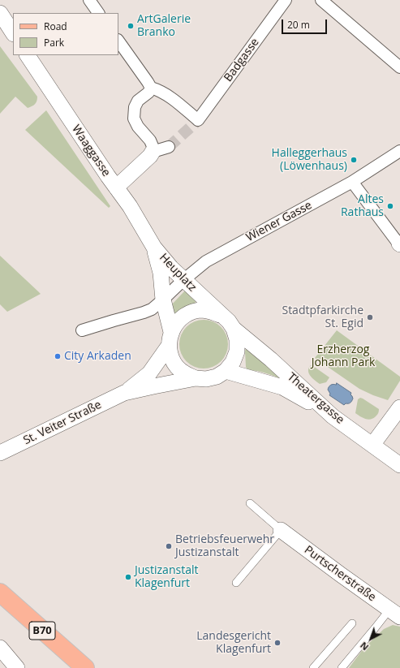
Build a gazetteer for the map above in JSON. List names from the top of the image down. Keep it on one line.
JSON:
{"streets":{"main road":["B70"],"street":["Badgasse","Waaggasse","Wiener Gasse","Heuplatz","Theatergasse","St. Veiter Straße","Purtscherstraße"]},"crossings":[["Waaggasse","Heuplatz"],["Wiener Gasse","Heuplatz"],["Heuplatz","Theatergasse"],["Heuplatz","St. Veiter Straße"]],"parks":["Erzherzog Johann Park"],"places":["ArtGalerie Branko","Halleggerhaus (Löwenhaus)","Altes Rathaus","Stadtpfarkirche St. Egid","City Arkaden","Betriebsfeuerwehr Justizanstalt","Justizanstalt Klagenfurt","Landesgericht Klagenfurt"],"legend":["Road","Park"],"scale_bar":"20 m","north":"bottom left"}
